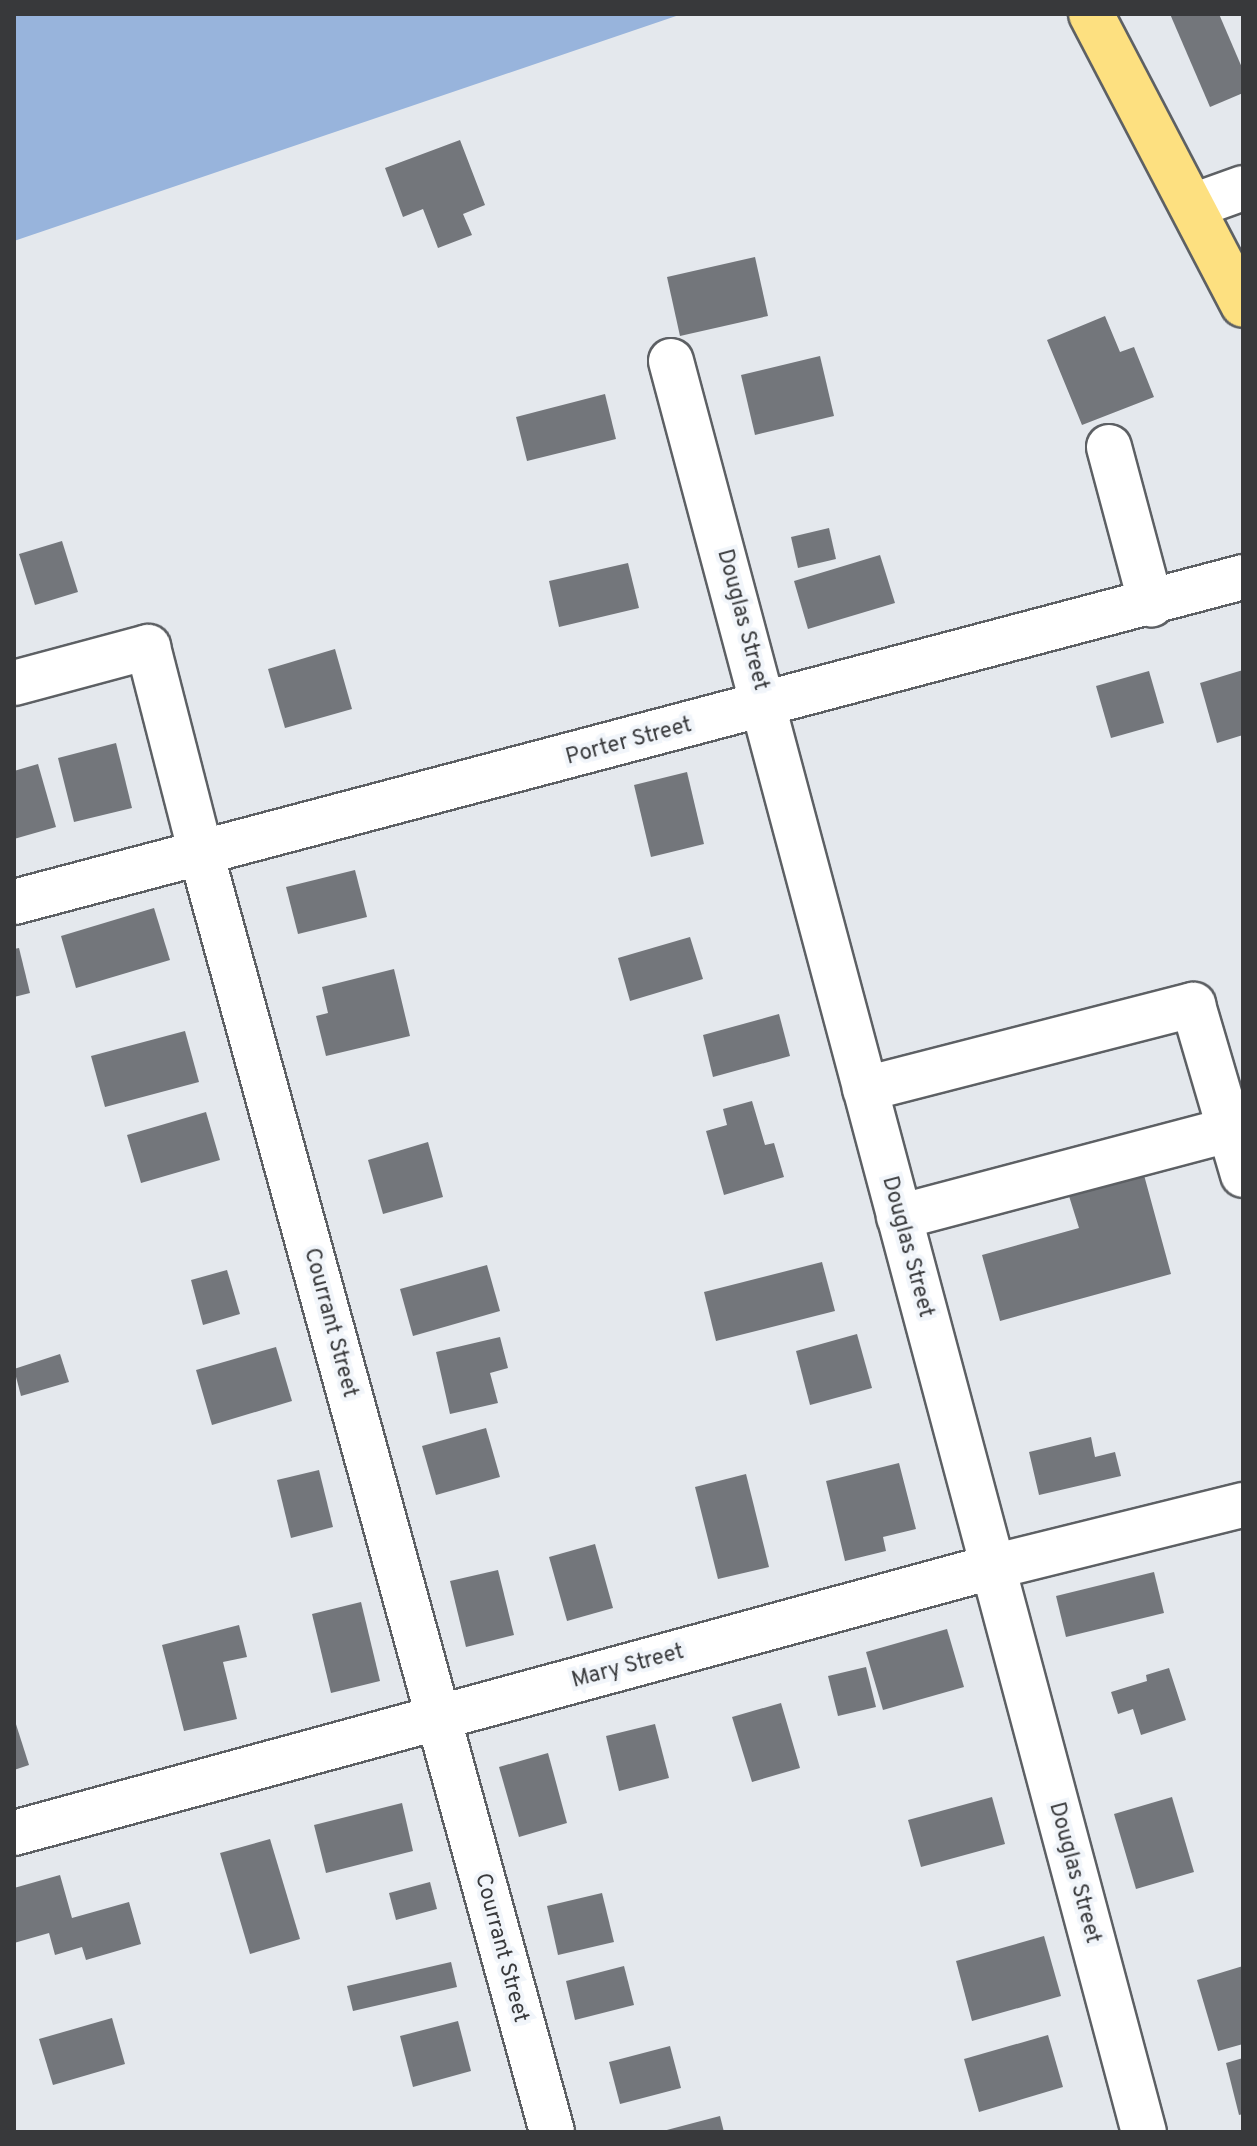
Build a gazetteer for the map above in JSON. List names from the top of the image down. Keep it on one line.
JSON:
{"streets":{"street":["Douglas Street","Porter Street","Courrant Street","Mary Street"]},"crossings":[["Douglas Street","Porter Street"],["Douglas Street","Mary Street"],["Porter Street","Courrant Street"],["Courrant Street","Mary Street"]]}
